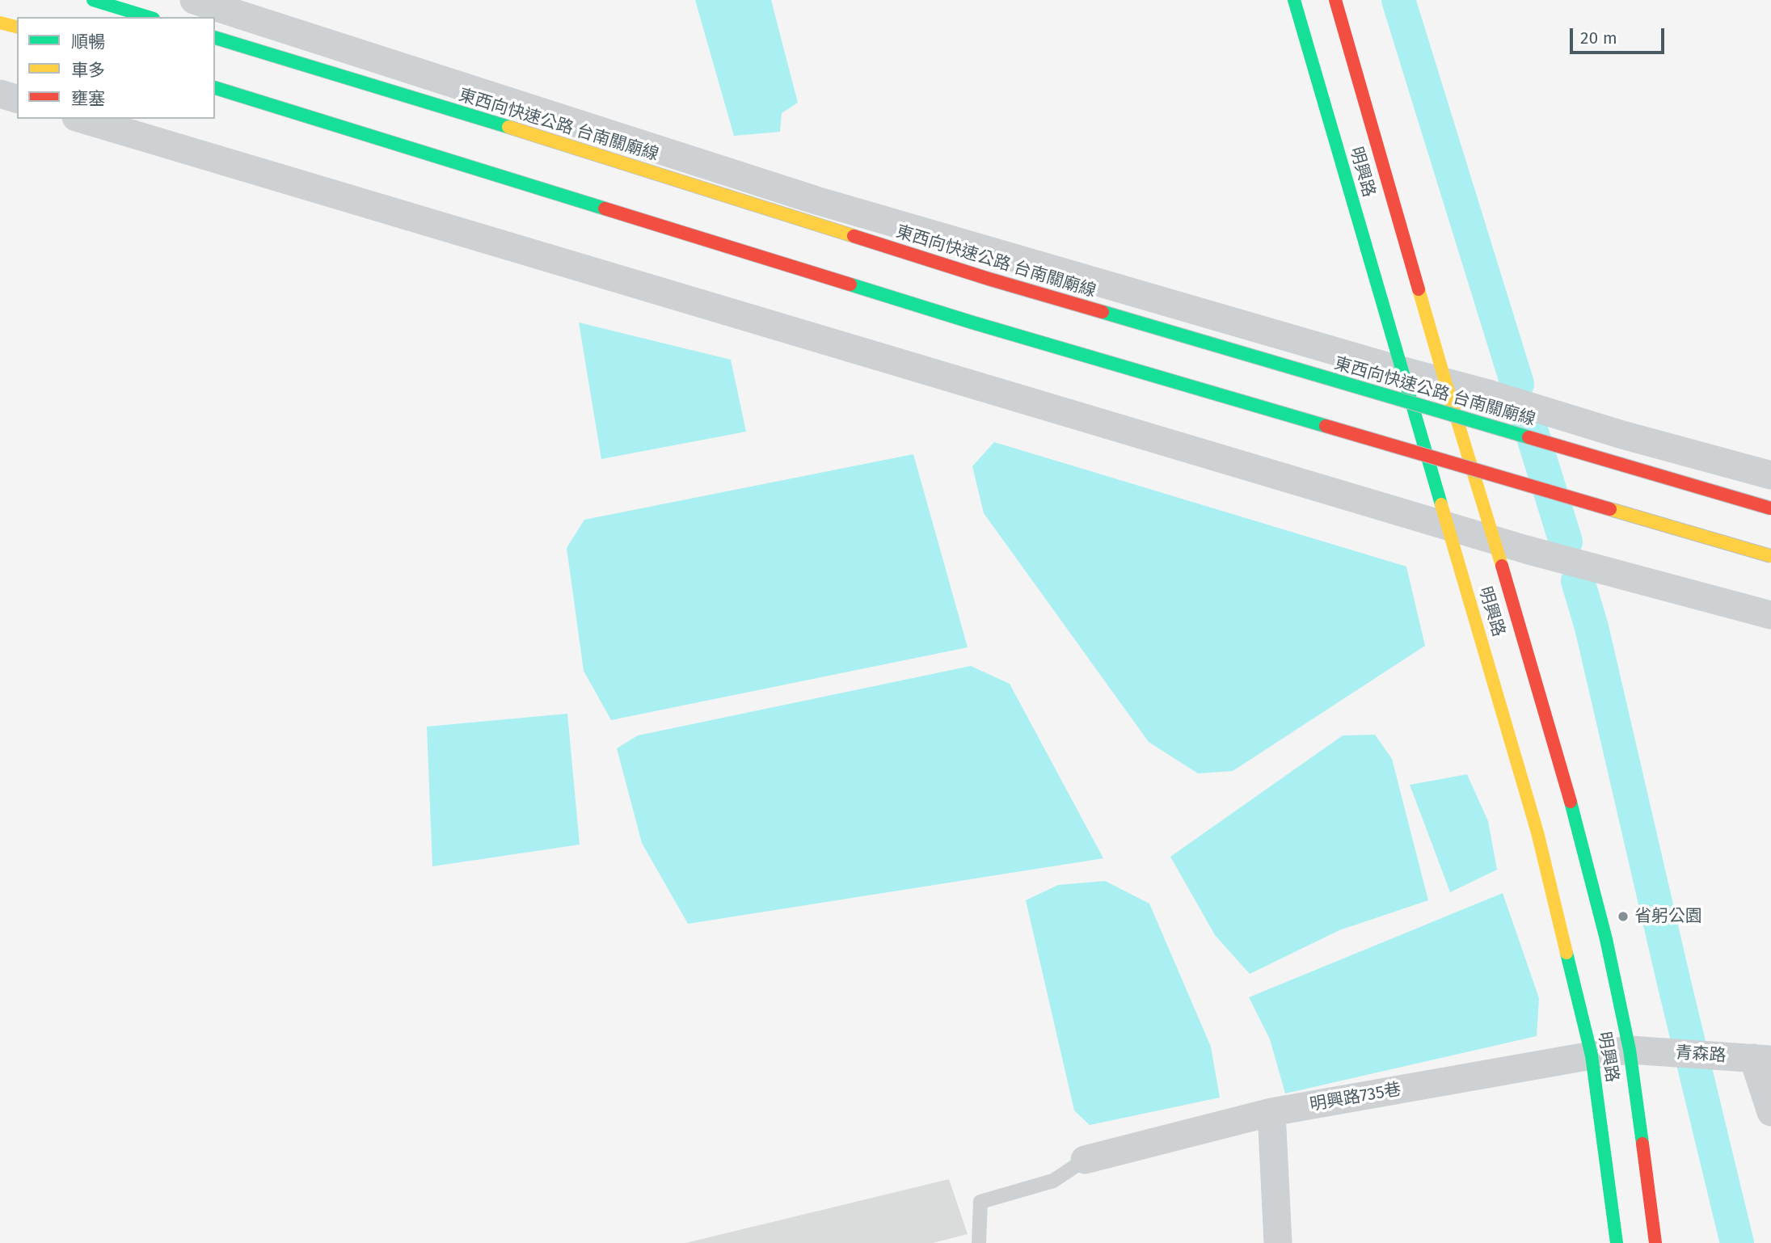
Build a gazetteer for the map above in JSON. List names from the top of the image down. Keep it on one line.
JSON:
{"streets":{"main road":["東西向快速公路 台南關廟線","明興路"],"street":["青森路","明興路735巷"]},"crossings":[["明興路","青森路"],["明興路","明興路735巷"],["青森路","明興路735巷"]],"places":["省躬公園"],"legend":["順暢","車多","壅塞"],"scale_bar":"20 m"}
